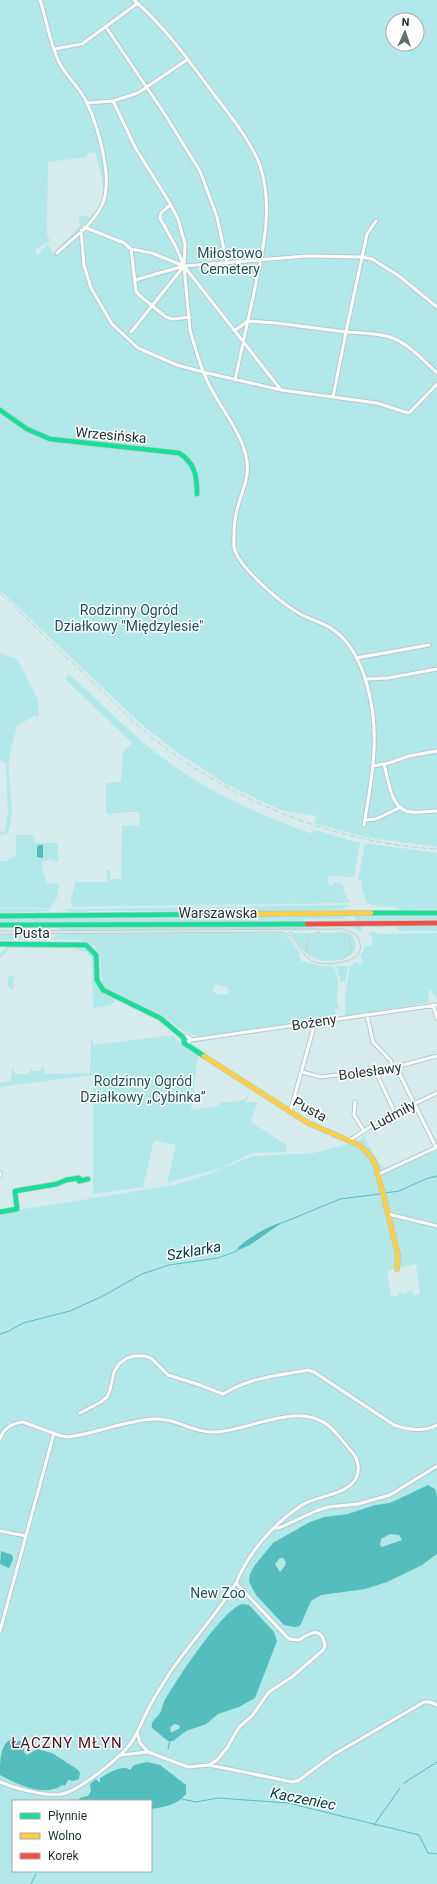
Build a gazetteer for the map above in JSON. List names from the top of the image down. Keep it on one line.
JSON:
{"streets":{"street":["Wrzesińska","Warszawska","Pusta","Bożeny","Bolesławy","Ludmiły"]},"crossings":[["Pusta","Bożeny"],["Pusta","Ludmiły"]],"districts":["ŁĄCZNY MŁYN"],"water":["Szklarka","Kaczeniec"],"parks":["Miłostowo Cemetery","Rodzinny Ogród Działkowy \"Międzylesie\"","Rodzinny Ogród Działkowy „Cybinka”","New Zoo"],"legend":["Płynnie","Wolno","Korek"],"north":"top"}
